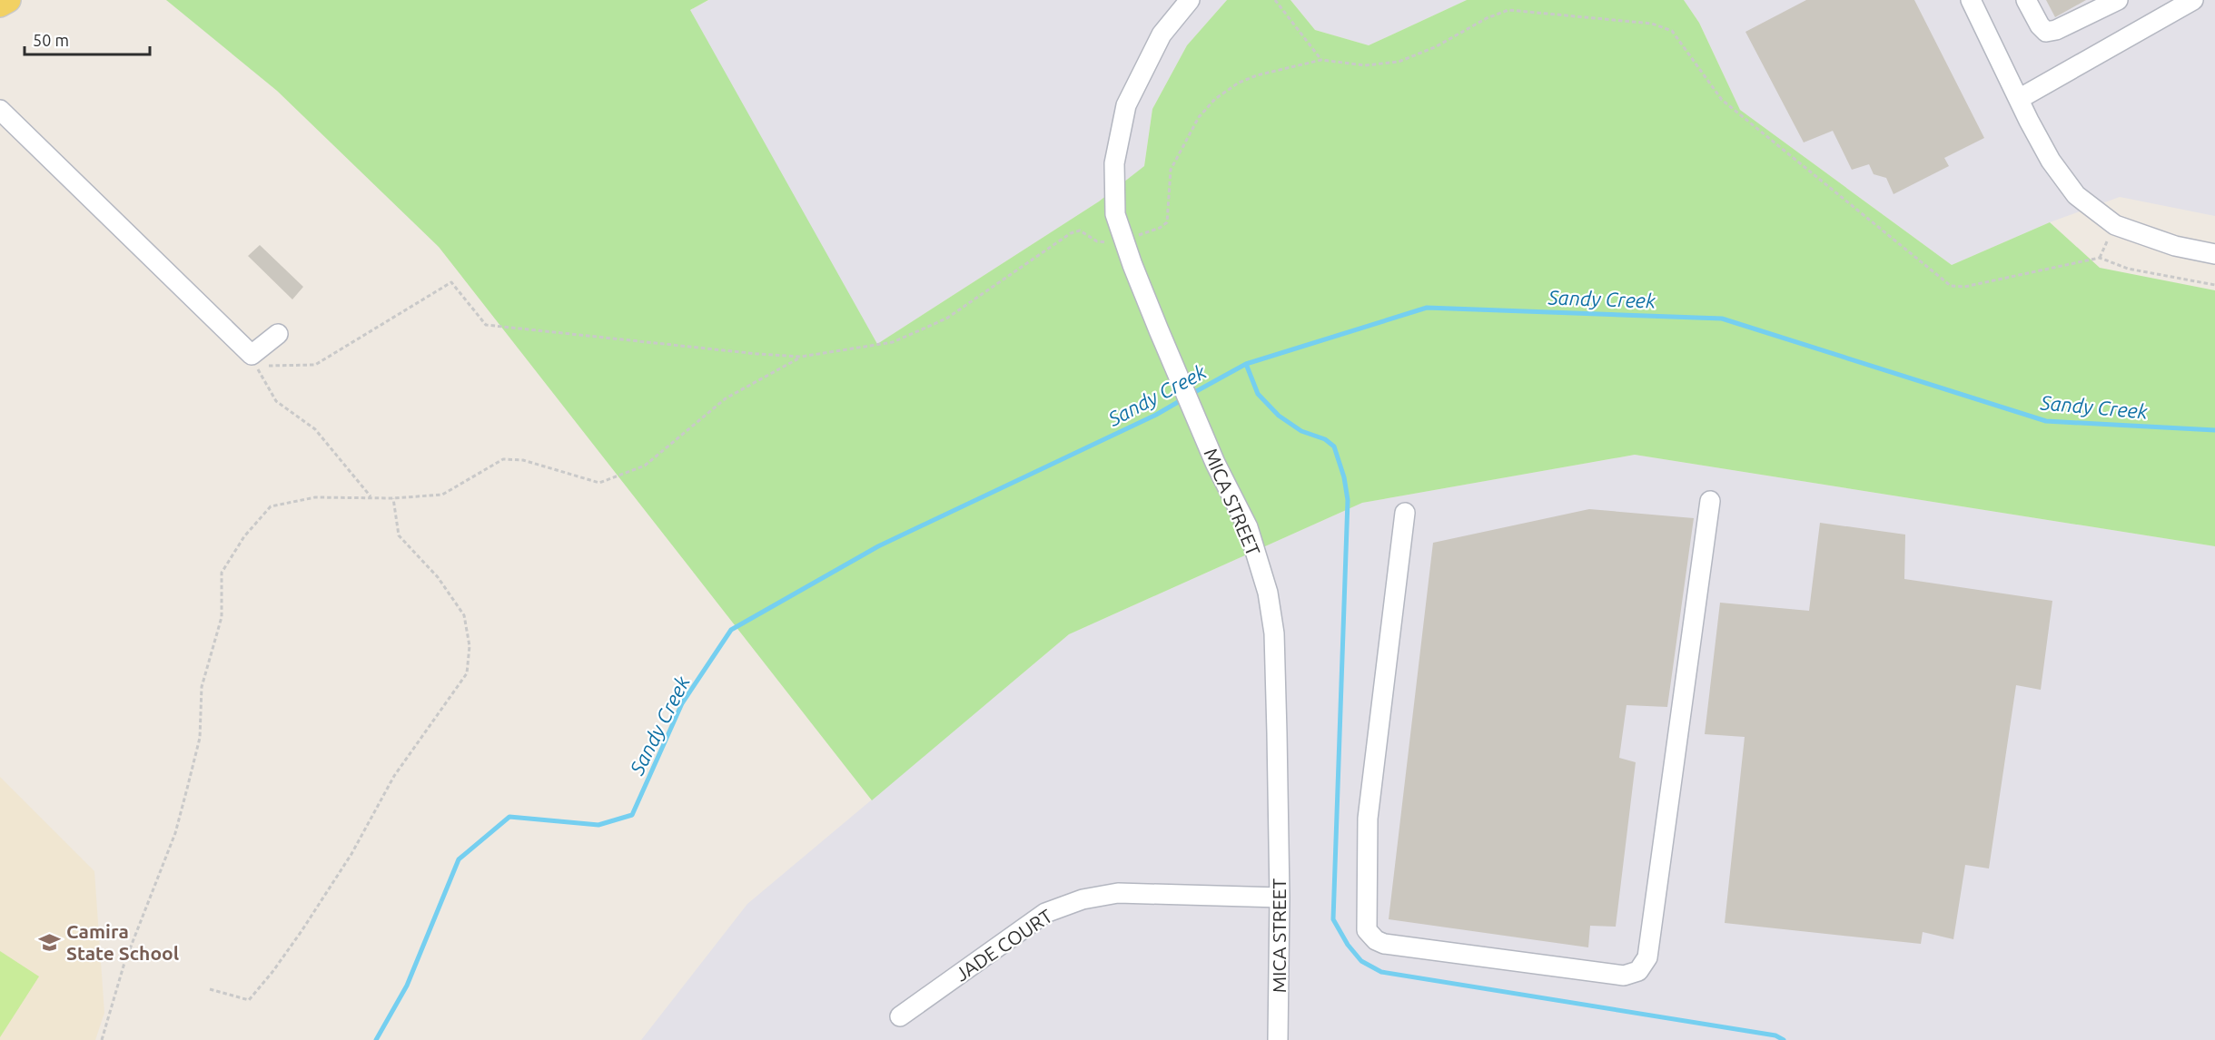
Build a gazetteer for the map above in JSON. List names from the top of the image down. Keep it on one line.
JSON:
{"streets":{"street":["MICA STREET","JADE COURT"]},"crossings":[["MICA STREET","JADE COURT"]],"water":["Sandy Creek"],"places":{"school or university":["Camira State School"]},"scale_bar":"50 m"}
